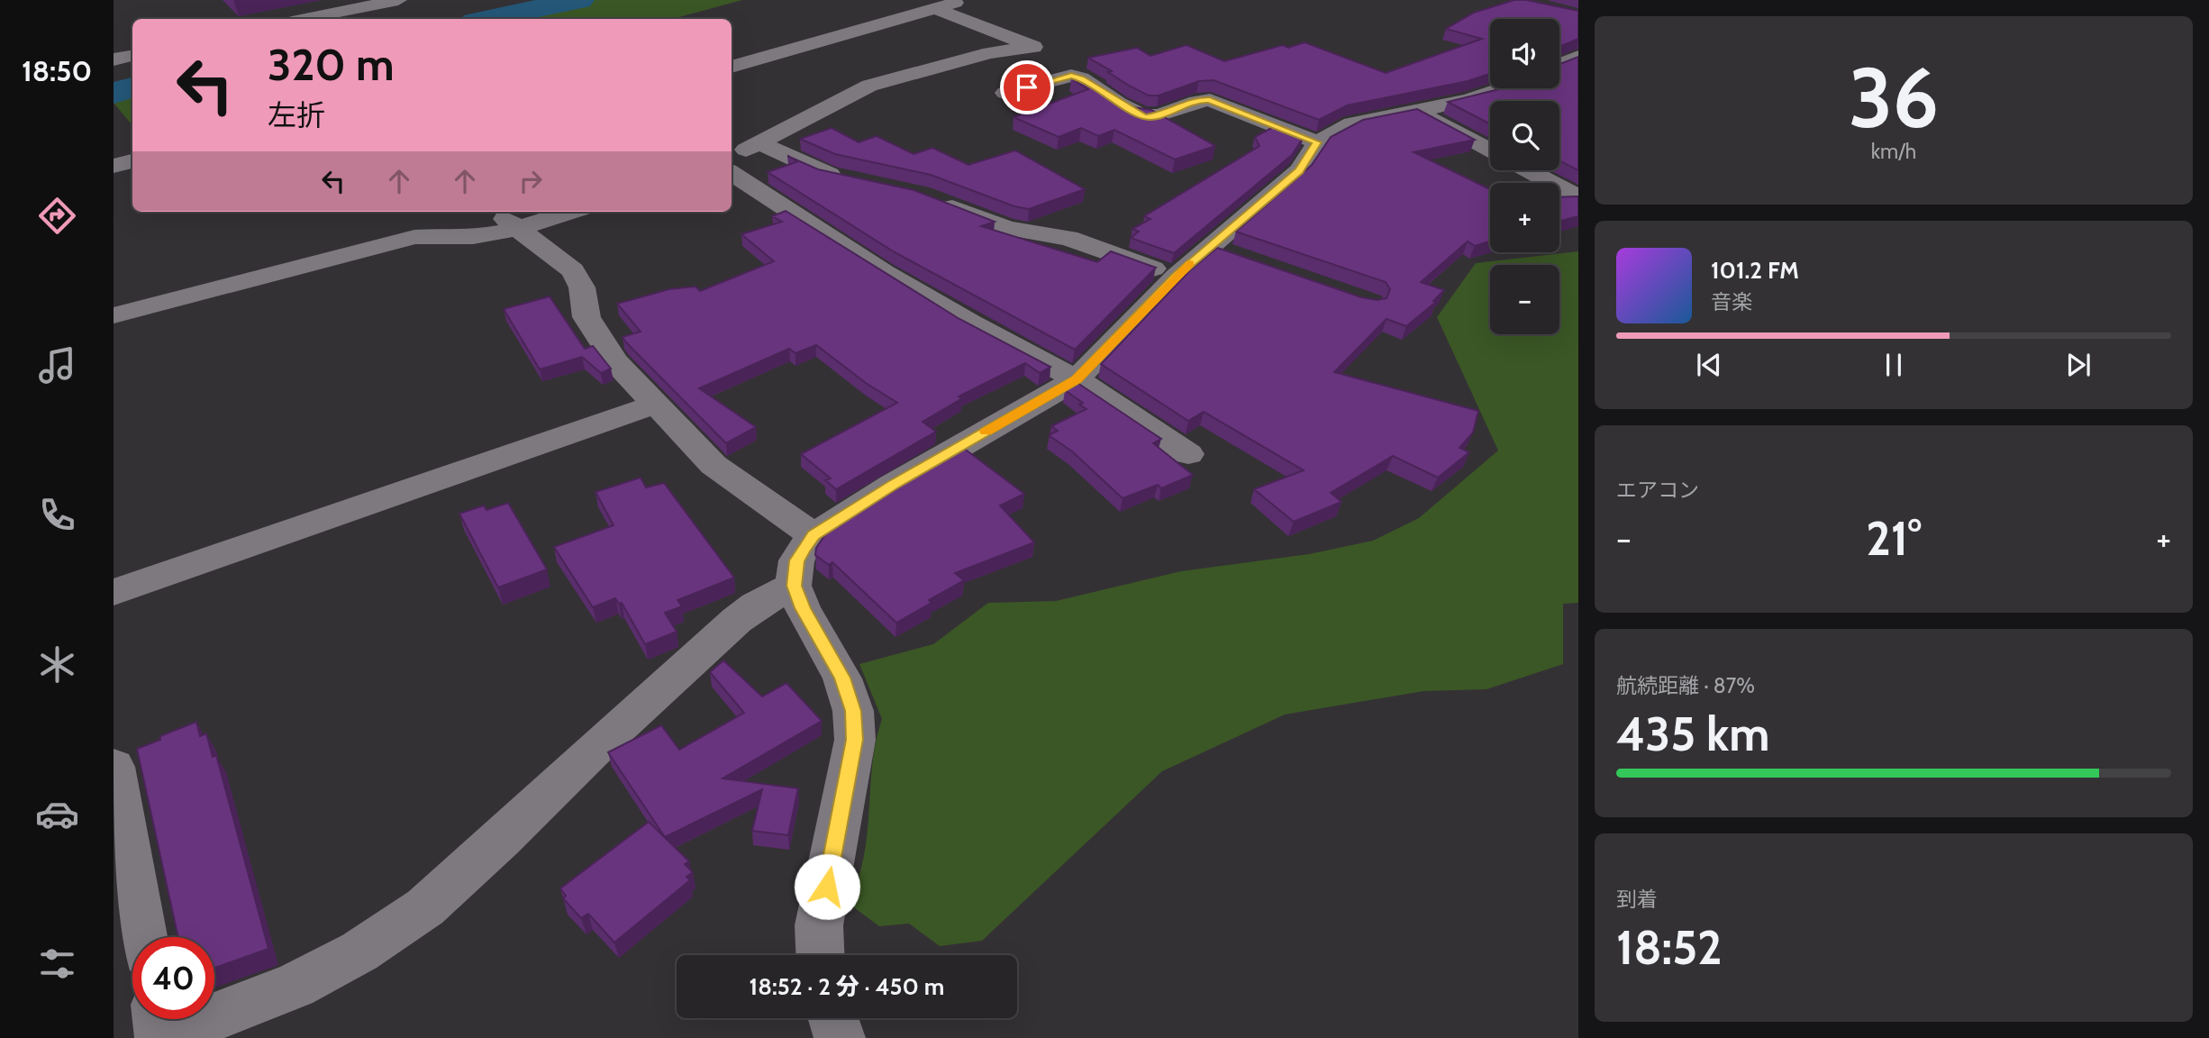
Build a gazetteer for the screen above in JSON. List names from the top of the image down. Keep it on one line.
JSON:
{"page":{"tabs":"18:50","tile":[["36","km/h"],"エアコン",["航続距離 · 87%","435 km"],["到着","18:52"]],"map_buttons":["+","−"],"turn":["320 m","左折"],"song":["101.2 FM","音楽"],"heat":["−","21°","+"],"limit":"40","trip":"18:52 · 2 分 · 450 m"}}
